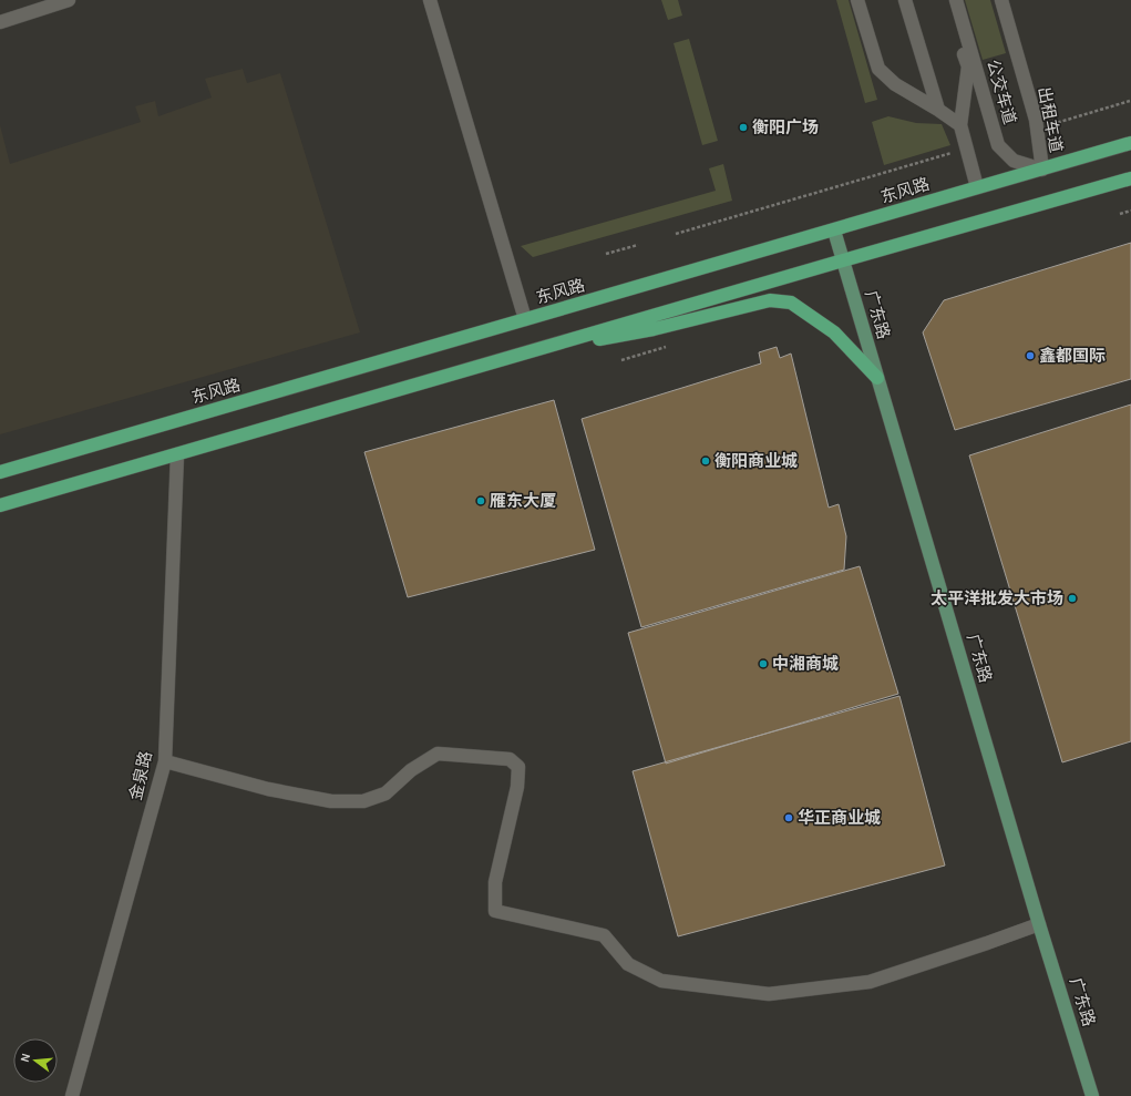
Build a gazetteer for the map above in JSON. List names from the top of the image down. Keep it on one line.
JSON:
{"streets":{"highway":["东风路"],"main road":["广东路"],"street":["公交车道","出租车道","金泉路"]},"crossings":[["公交车道","出租车道"],["公交车道","东风路"],["出租车道","东风路"],["东风路","广东路"]],"places":["衡阳广场","鑫都国际","衡阳商业城","雁东大厦","太平洋批发大市场","中湘商城","华正商业城"],"north":"left"}
